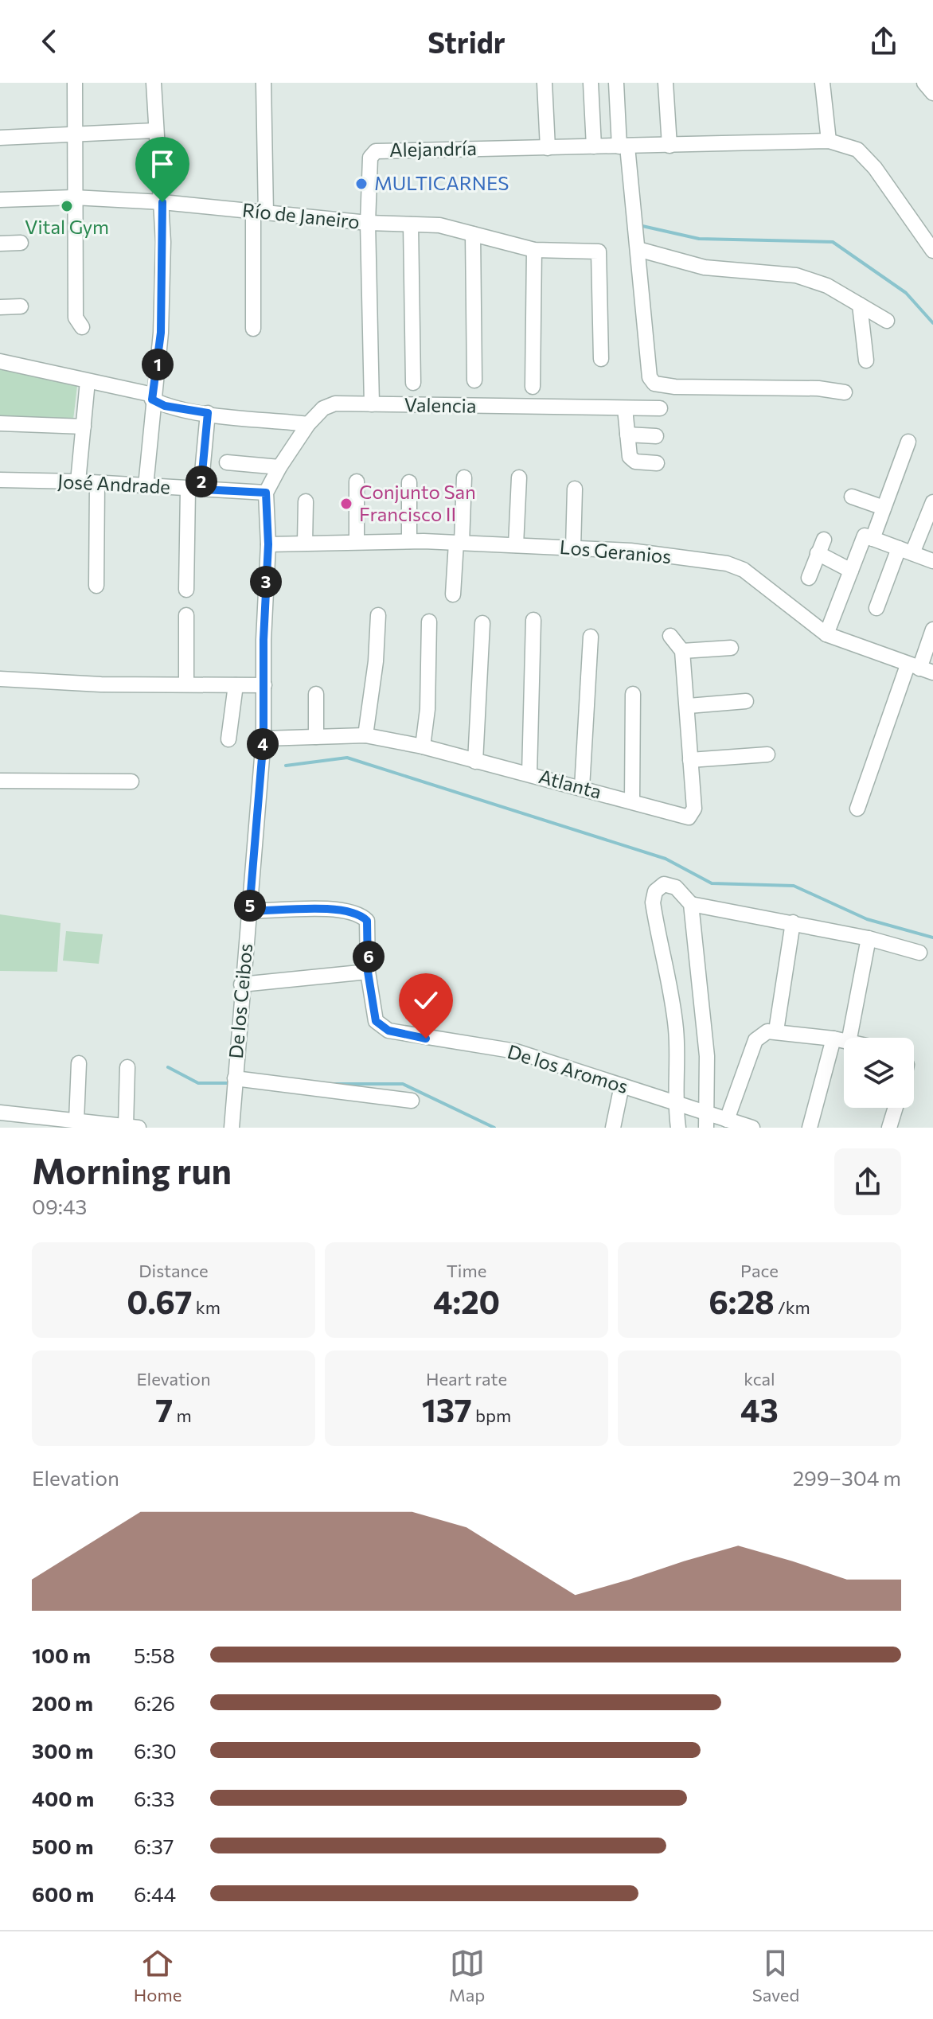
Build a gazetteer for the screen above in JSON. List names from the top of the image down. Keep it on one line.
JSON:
{"streets":{"street":["Alejandría","Río de Janeiro","Valencia","José Andrade","Los Geranios","Atlanta","De los Ceibos","De los Aromos"]},"crossings":[["Alejandría","Río de Janeiro"],["Alejandría","Valencia"],["Valencia","José Andrade"],["Valencia","De los Ceibos"],["José Andrade","De los Ceibos"],["Los Geranios","De los Ceibos"],["Atlanta","De los Ceibos"],["De los Ceibos","De los Aromos"]],"places":["MULTICARNES","Vital Gym","Conjunto San Francisco II"],"page":{"header":"Stridr","pins":["1","2","3","4","5","6"],"heading":["Morning run","09:43"],"stats":[["Distance","0.67 km"],["Time","4:20"],["Pace","6:28 /km"],["Elevation","7 m"],["Heart rate","137 bpm"],["kcal","43"]],"chart":["Elevation","299–304 m"],"list":[{"name":"100 m","note":"5:58"},{"name":"200 m","note":"6:26"},{"name":"300 m","note":"6:30"},{"name":"400 m","note":"6:33"},{"name":"500 m","note":"6:37"},{"name":"600 m","note":"6:44"}],"tabs":["Home","Map","Saved"]}}
